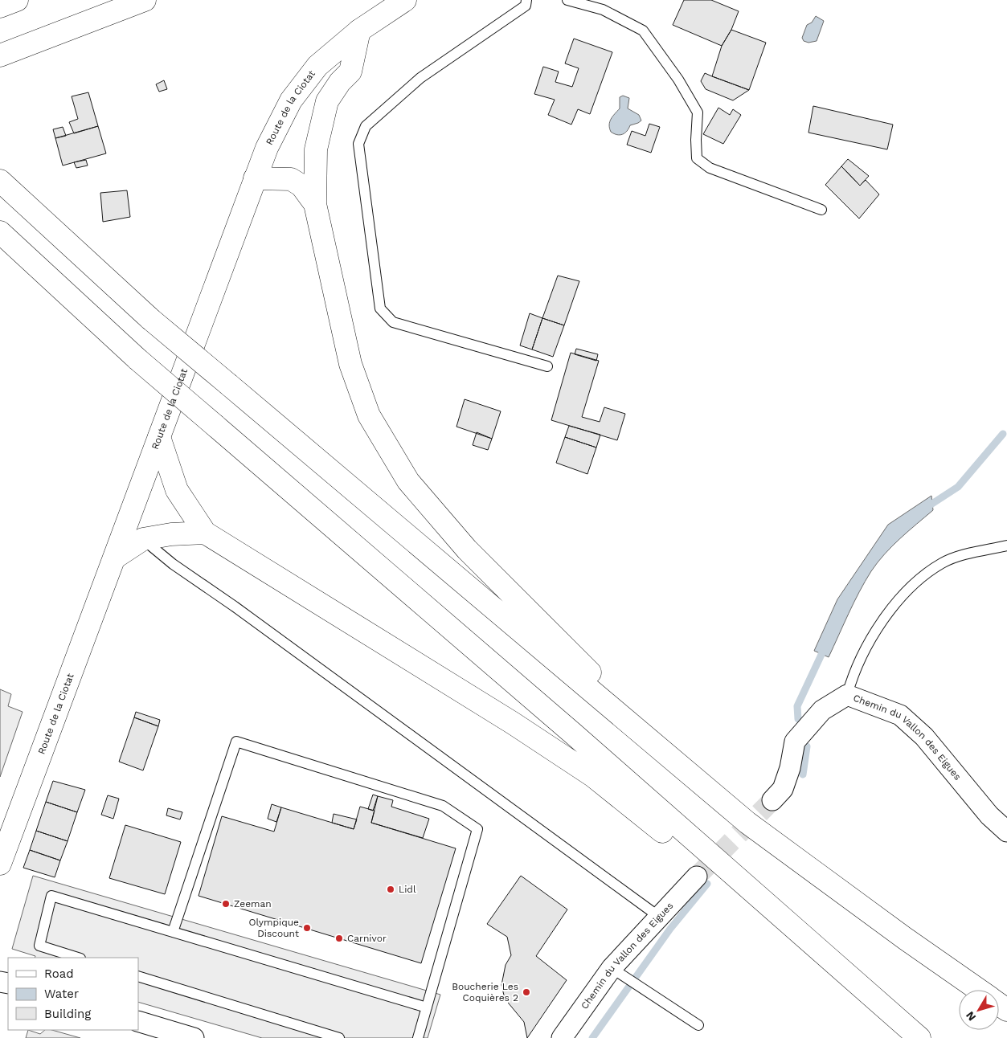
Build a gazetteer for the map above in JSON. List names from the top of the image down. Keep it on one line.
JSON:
{"streets":{"main road":["Route de la Ciotat"],"street":["Chemin du Vallon des Eigues"]},"places":["Lidl","Zeeman","Olympique Discount","Carnivor","Boucherie Les Coquières 2"],"legend":["Road","Water","Building"],"north":"bottom left"}
